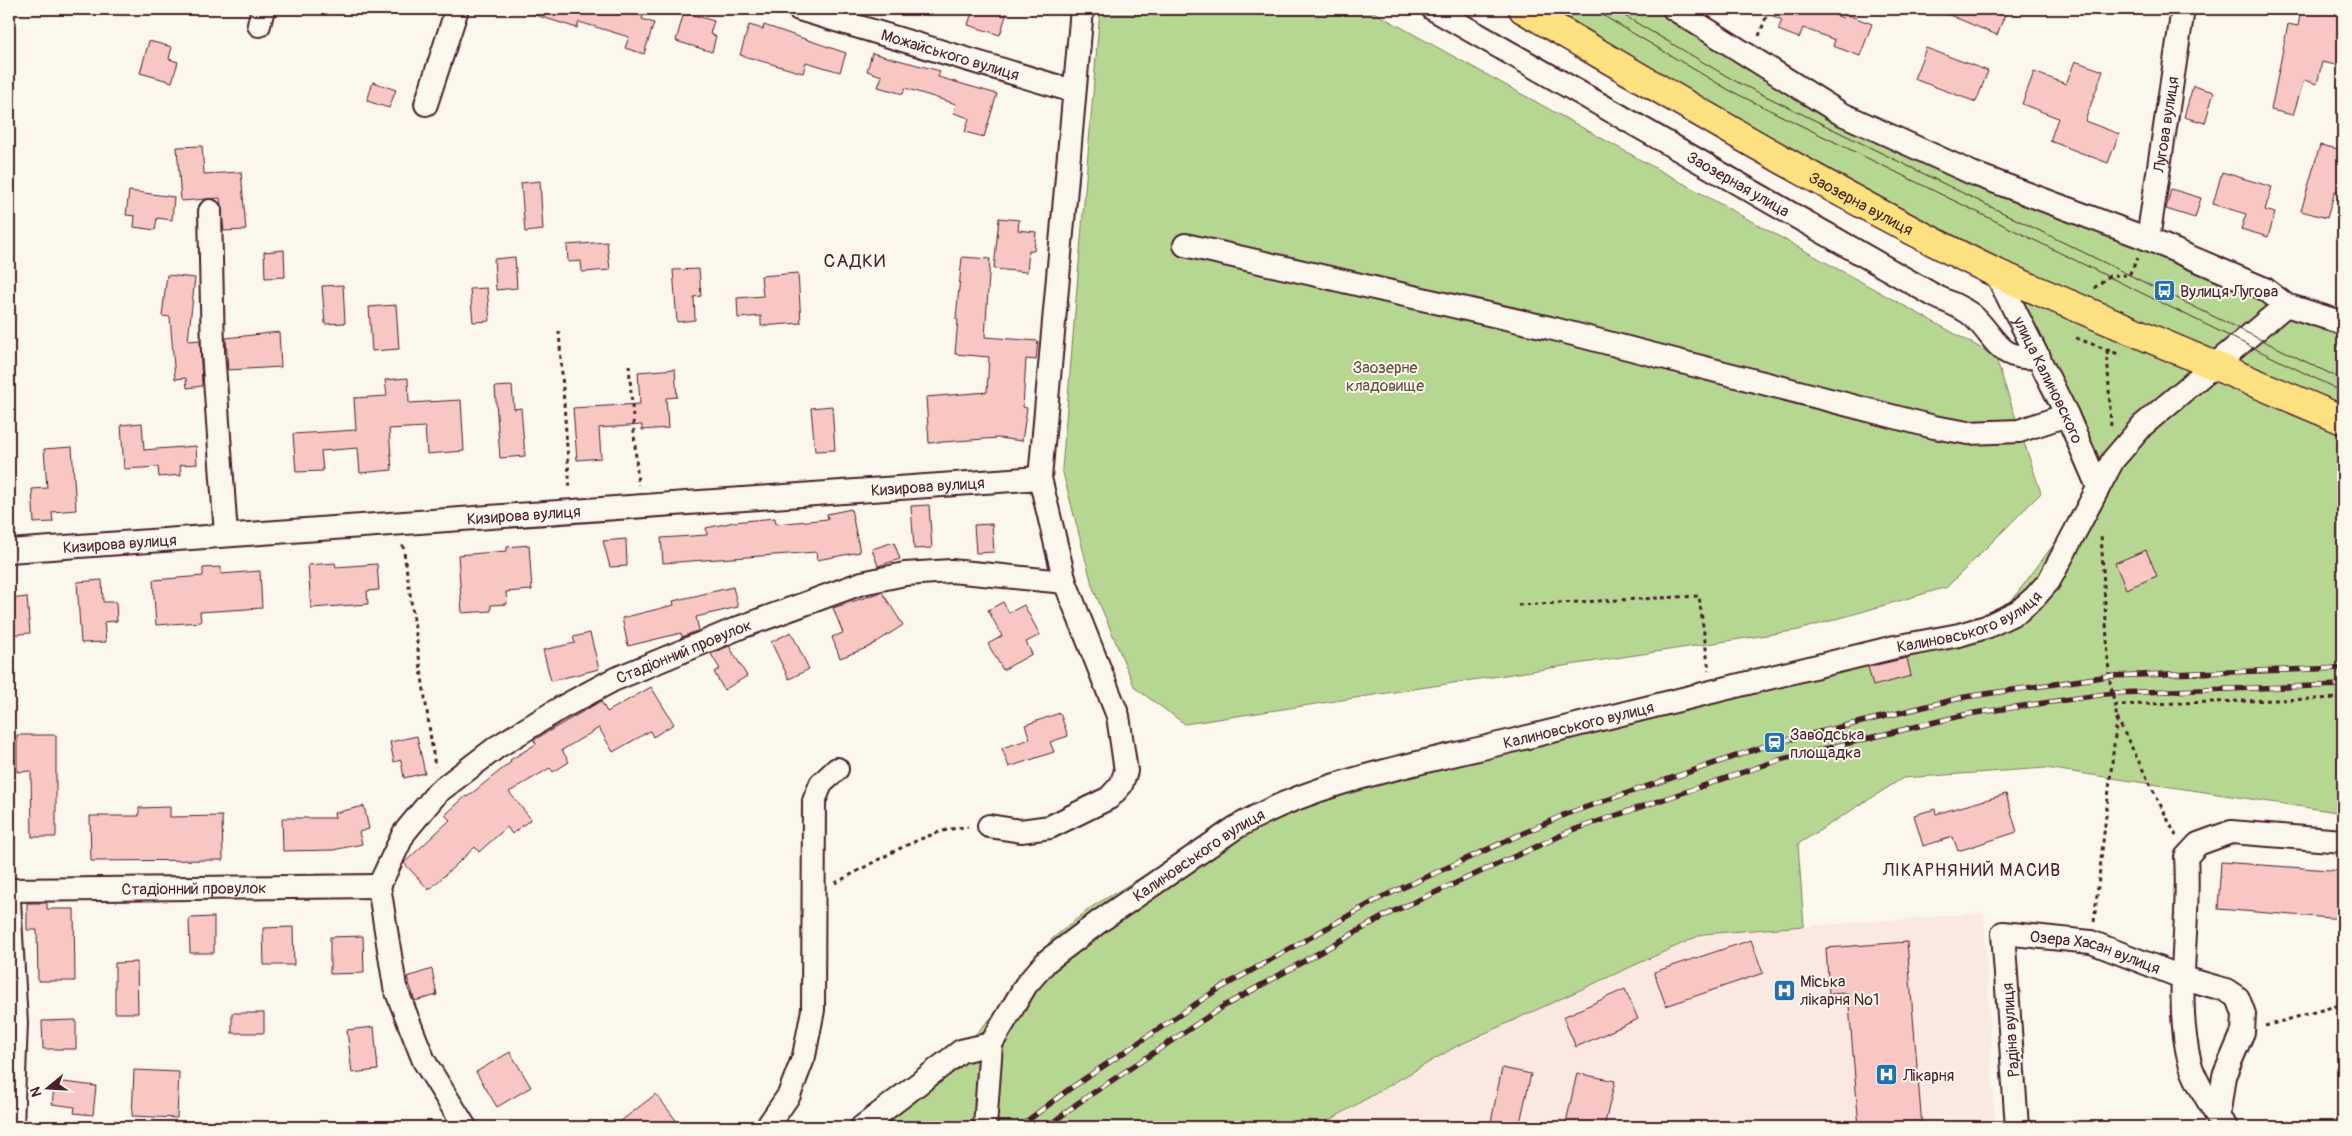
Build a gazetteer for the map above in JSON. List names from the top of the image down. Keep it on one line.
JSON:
{"streets":{"main road":["Заозерна вулиця"],"street":["Можайського вулиця","Лугова вулиця","Заозерная улица","улица Калиновского","Кизирова вулиця","Калиновського вулиця","Стадіонний провулок","Озера Хасан вулиця","Радіна вулиця"]},"crossings":[["Заозерная улица","улица Калиновского"],["Заозерна вулиця","улица Калиновского"],["Заозерна вулиця","Калиновського вулиця"],["улица Калиновского","Калиновського вулиця"],["Озера Хасан вулиця","Радіна вулиця"]],"districts":["САДКИ","ЛІКАРНЯНИЙ МАСИВ"],"parks":["Заозерне кладовище"],"places":{"bus stop":["Вулиця Лугова"],"station":["Заводська площадка"],"hospital":["Міська лікарня №1","Лікарня"]},"north":"left"}
